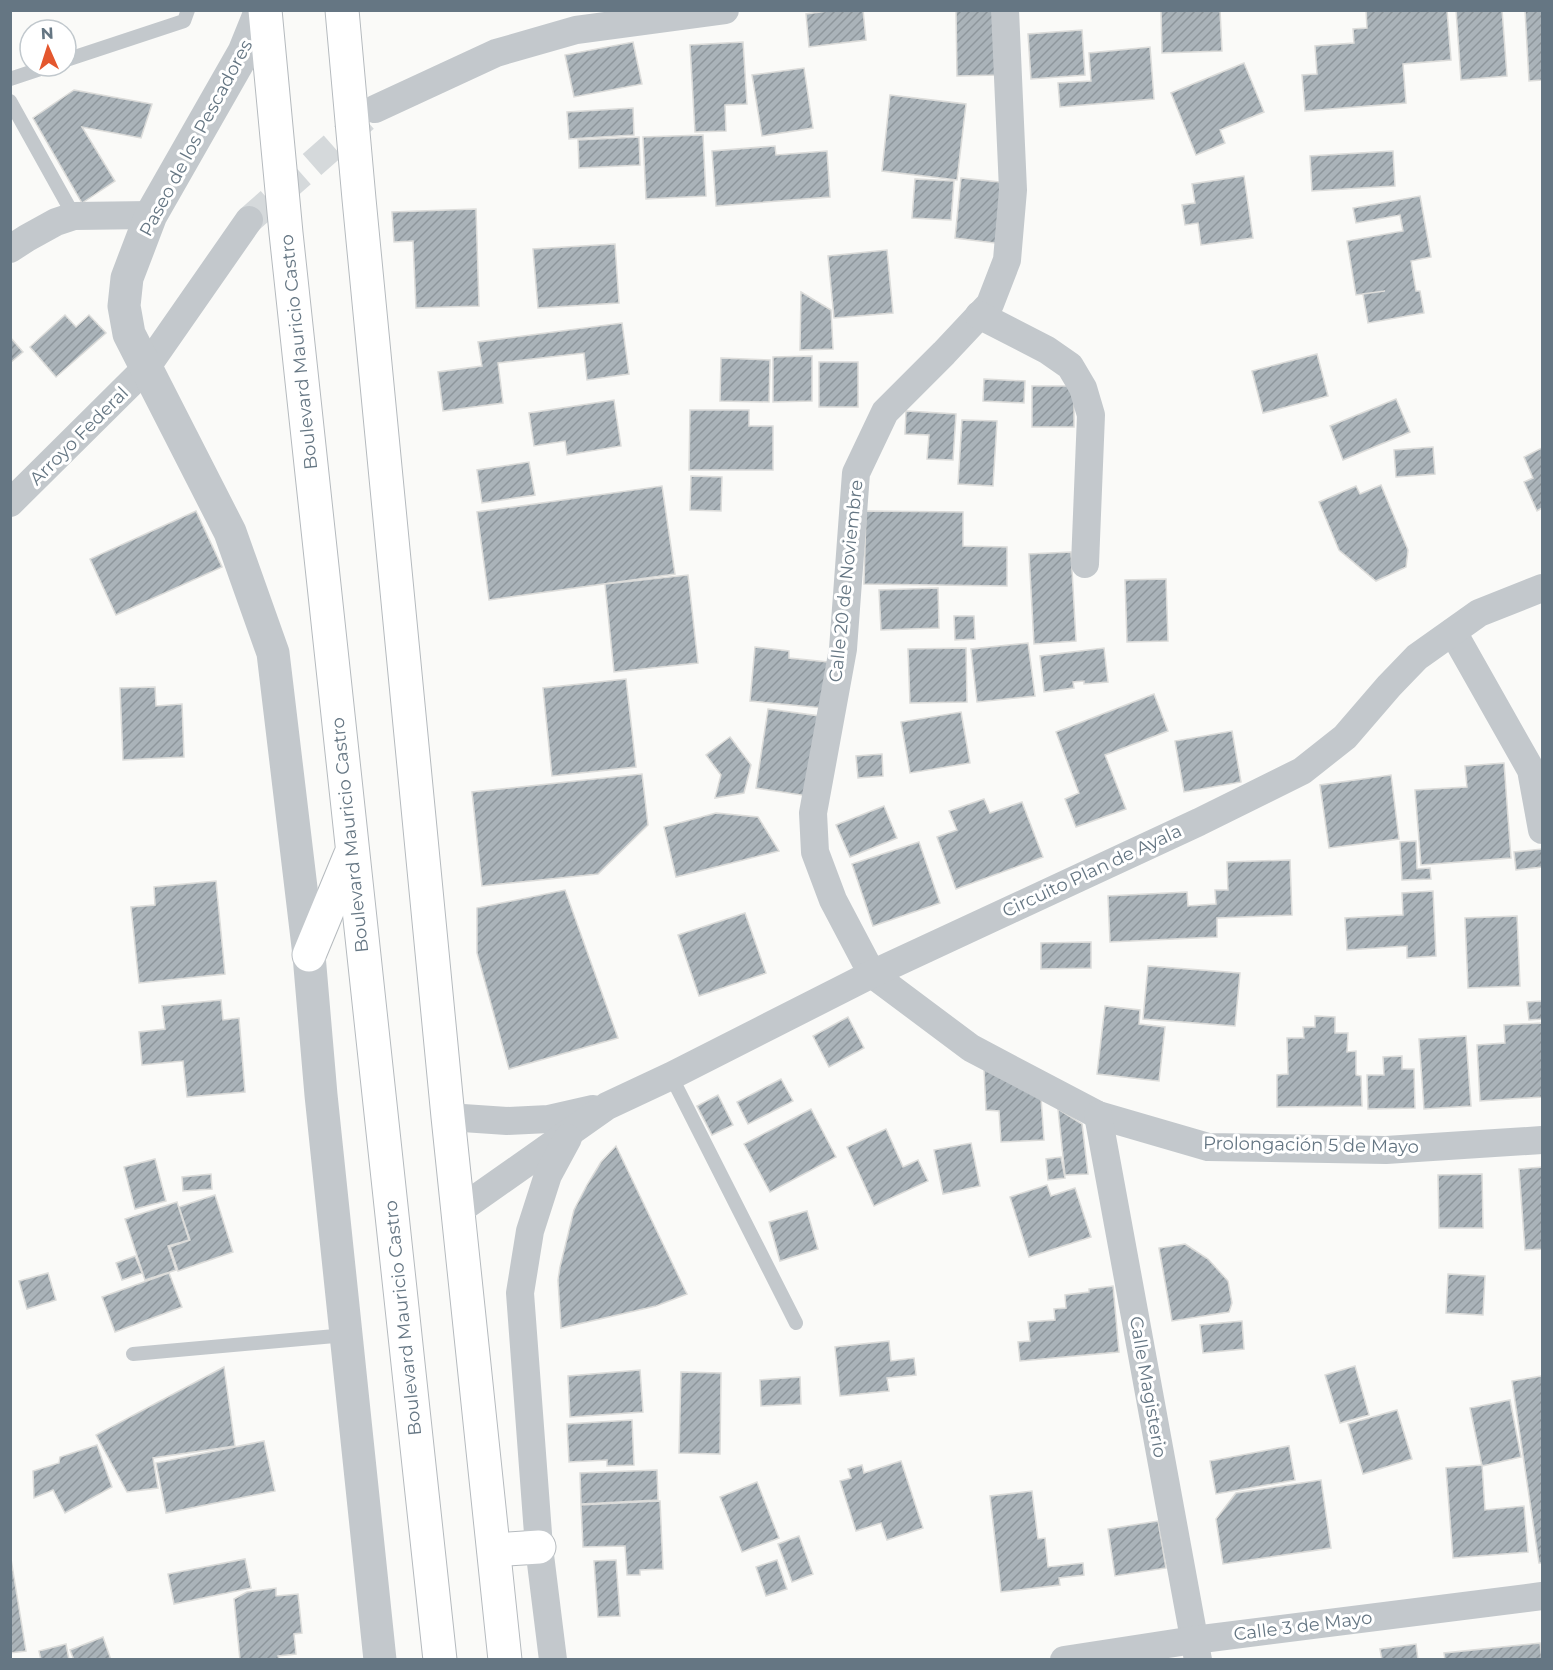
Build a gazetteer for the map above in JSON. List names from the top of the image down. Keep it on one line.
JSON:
{"streets":{"main road":["Boulevard Mauricio Castro"],"street":["Paseo de los Pescadores","Arroyo Federal","Calle 20 de Noviembre","Circuito Plan de Ayala","Prolongación 5 de Mayo","Calle Magisterio","Calle 3 de Mayo"]},"crossings":[["Paseo de los Pescadores","Boulevard Mauricio Castro"],["Paseo de los Pescadores","Arroyo Federal"],["Calle 20 de Noviembre","Circuito Plan de Ayala"],["Calle 20 de Noviembre","Prolongación 5 de Mayo"],["Circuito Plan de Ayala","Prolongación 5 de Mayo"],["Prolongación 5 de Mayo","Calle Magisterio"],["Calle Magisterio","Calle 3 de Mayo"]],"north":"top"}
